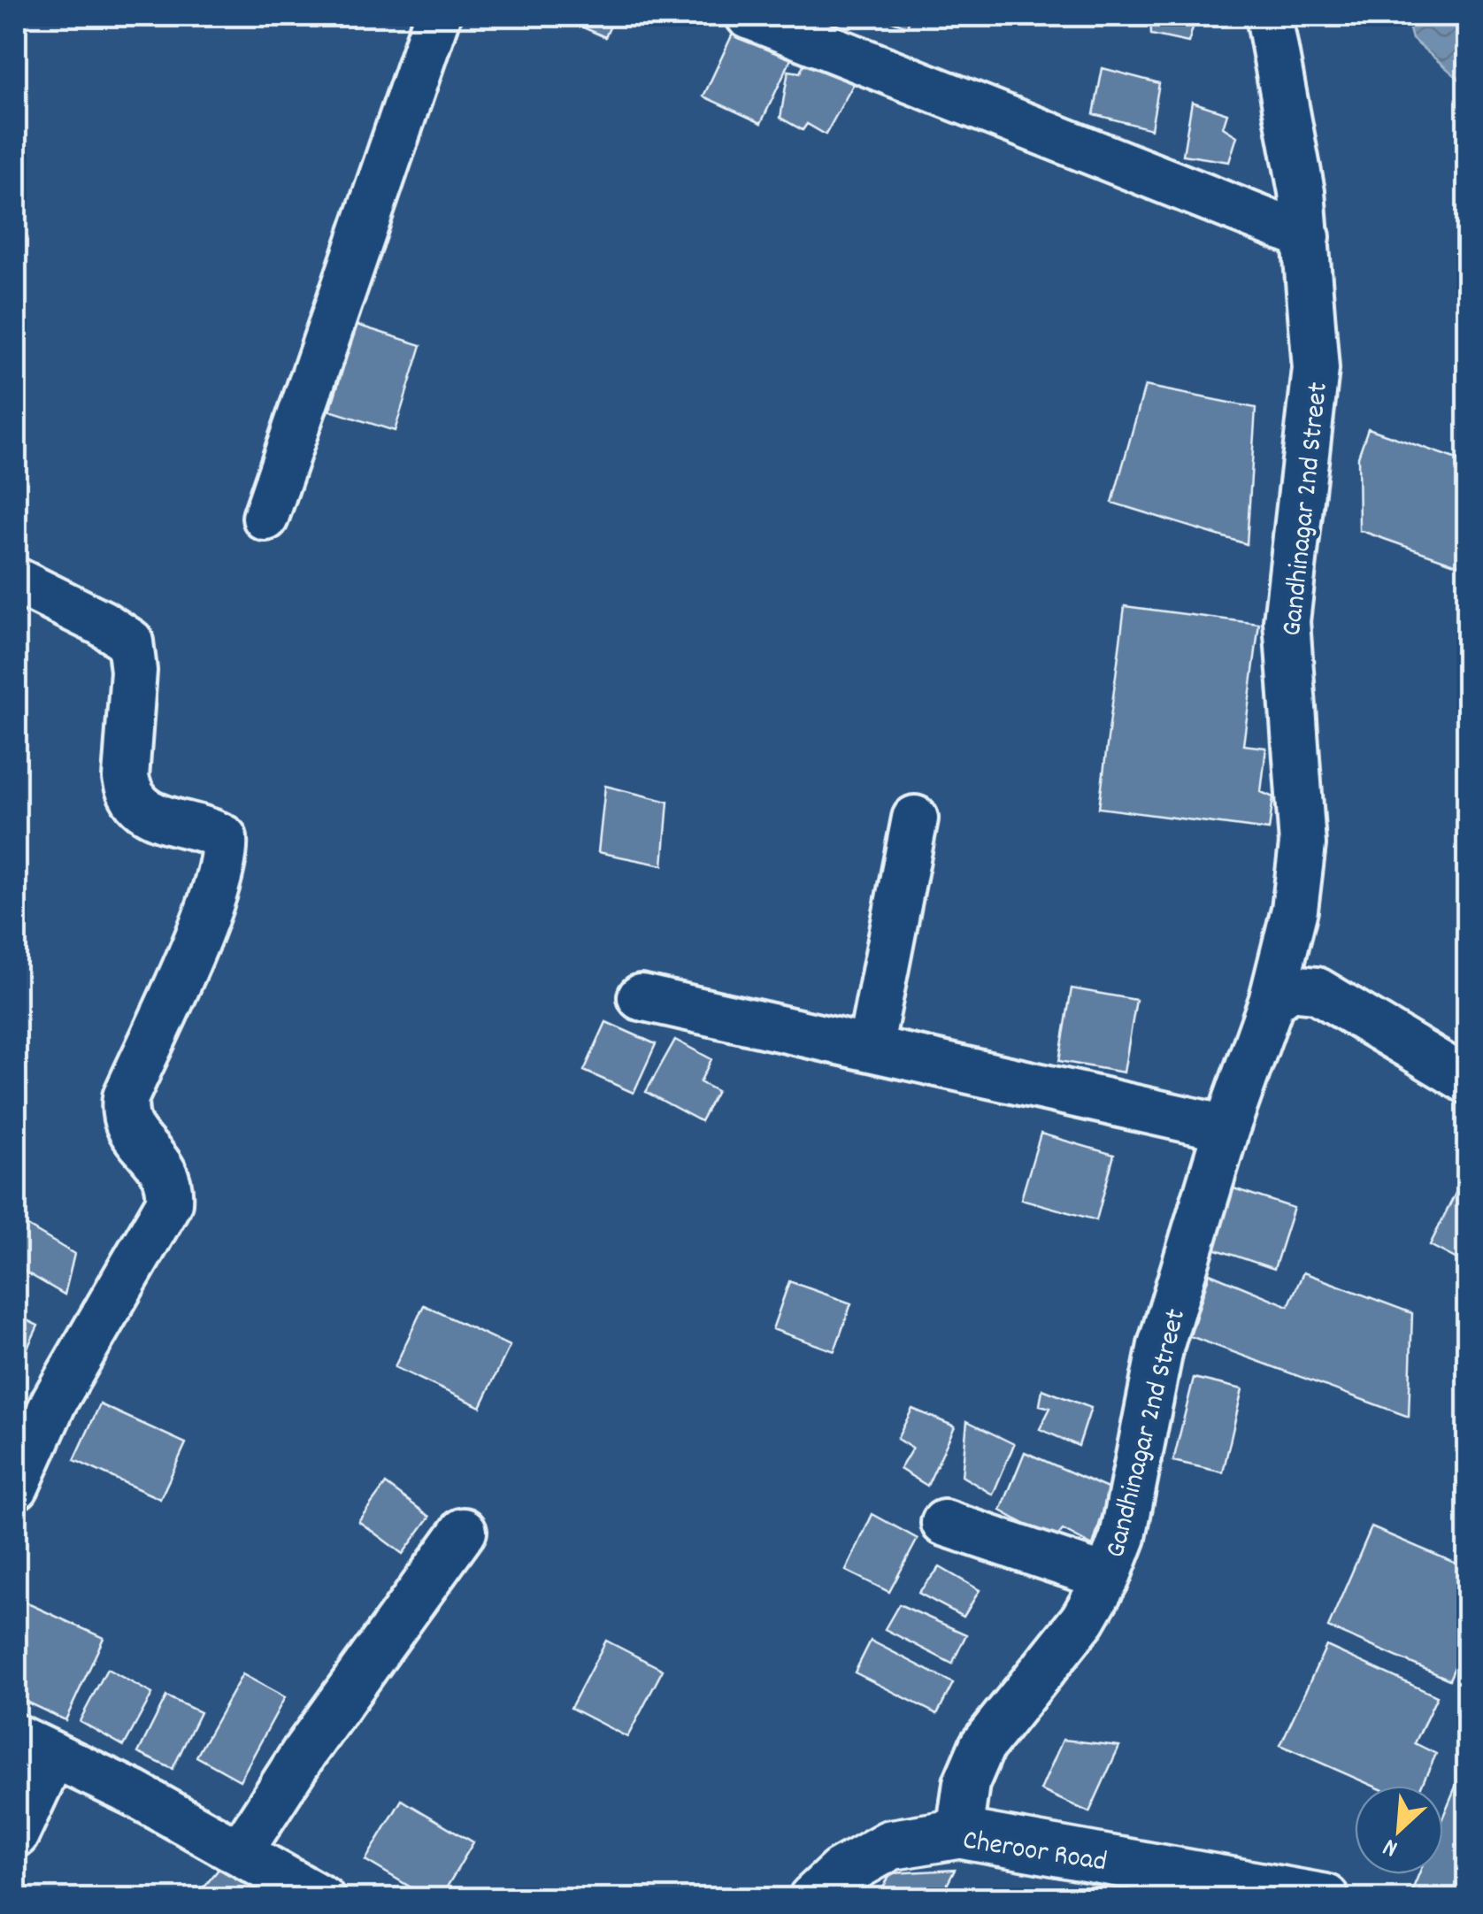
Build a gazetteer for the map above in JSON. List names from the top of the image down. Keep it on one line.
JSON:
{"streets":{"main road":["Cheroor Road"],"street":["Gandhinagar 2nd Street"]},"crossings":[["Gandhinagar 2nd Street","Cheroor Road"]],"north":"bottom left"}
